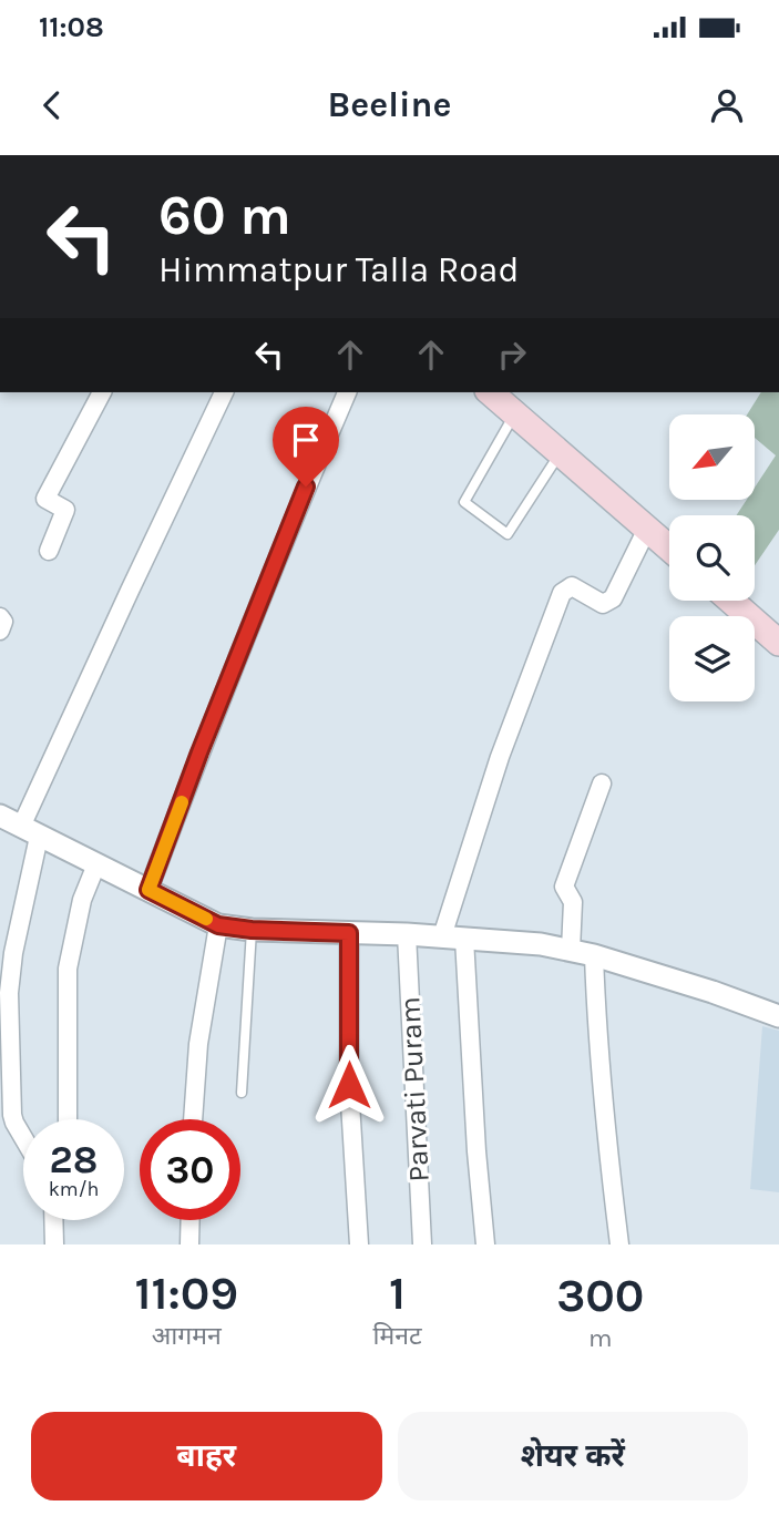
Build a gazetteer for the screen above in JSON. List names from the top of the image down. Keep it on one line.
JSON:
{"streets":{"street":["Parvati Puram"]},"north":"bottom left","page":{"status":"11:08","header":"Beeline","turn":["60 m","Himmatpur Talla Road"],"speed":"28 km/h","limit":"30","eta":["11:09","आगमन","1","मिनट","300","m"],"buttons":["बाहर","शेयर करें"]}}
